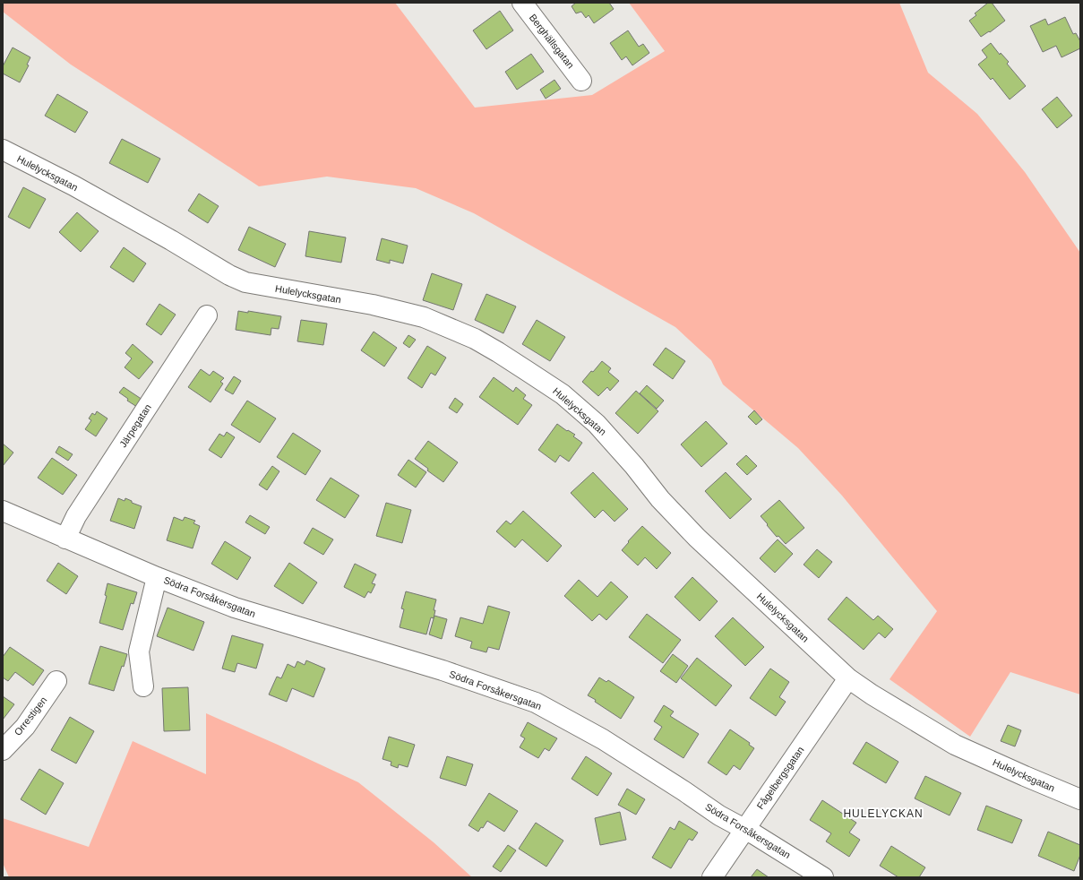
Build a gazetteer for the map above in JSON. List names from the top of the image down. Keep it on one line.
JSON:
{"streets":{"street":["Berghällsgatan","Hulelycksgatan","Järpegatan","Södra Forsåkersgatan","Orrestigen","Fågelbergsgatan"]},"crossings":[["Hulelycksgatan","Fågelbergsgatan"],["Järpegatan","Södra Forsåkersgatan"],["Södra Forsåkersgatan","Fågelbergsgatan"]],"districts":["HULELYCKAN"]}
